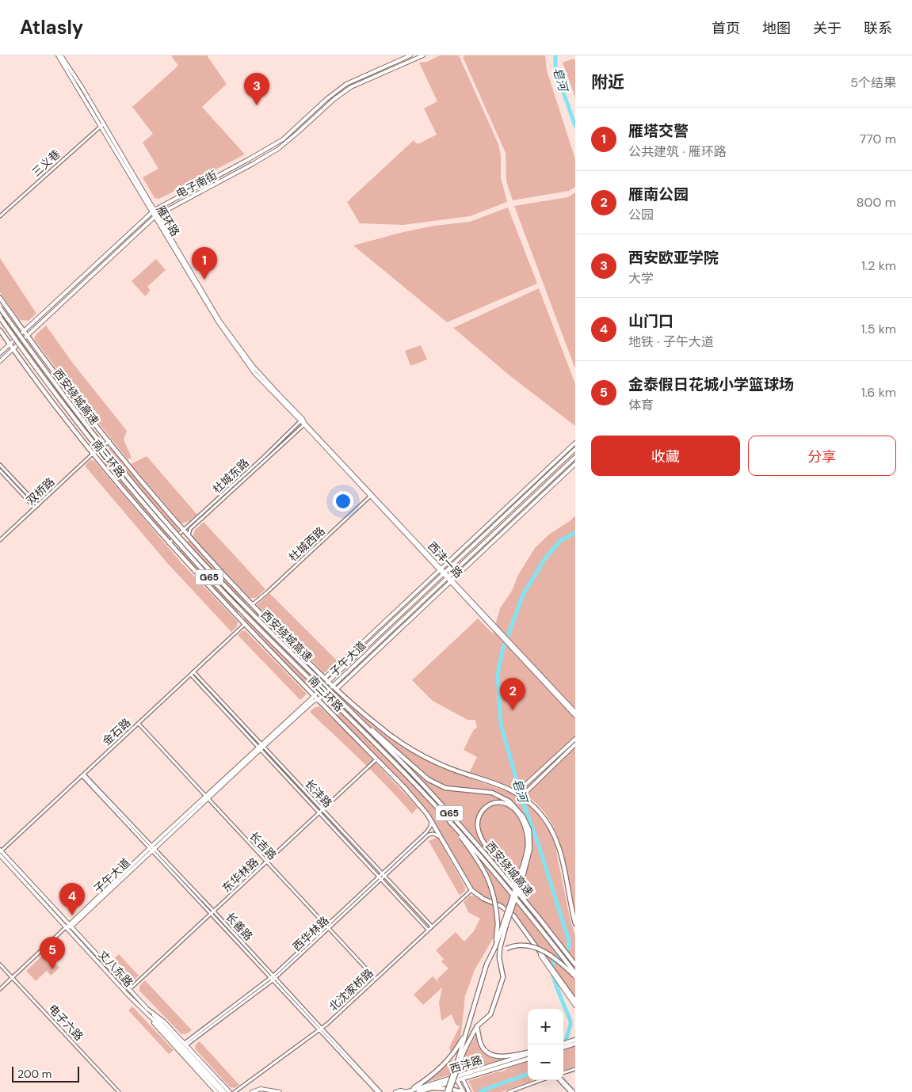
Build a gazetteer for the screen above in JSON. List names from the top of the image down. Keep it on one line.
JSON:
{"streets":{"highway":["西安绕城高速","南三环路","G65","西沣路"],"main road":["电子南街","雁环路","西沣一路","子午大道","丈八东路"],"street":["三义巷","杜城东路","双桥路","杜城西路","金石路","长沣路","长吉路","东华林路","长善路","西华林路","北沈家桥路","电子六路"]},"crossings":[["三义巷","雁环路"],["电子南街","雁环路"],["电子南街","南三环路"],["雁环路","杜城东路"],["雁环路","西沣一路"],["南三环路","杜城东路"],["南三环路","双桥路"],["南三环路","杜城西路"],["南三环路","子午大道"],["南三环路","金石路"],["南三环路","东华林路"],["南三环路","西华林路"],["南三环路","北沈家桥路"],["杜城东路","西沣一路"],["杜城西路","西沣一路"],["西沣一路","子午大道"],["子午大道","长沣路"],["子午大道","长吉路"],["子午大道","长善路"],["子午大道","丈八东路"],["金石路","长沣路"],["金石路","长吉路"],["金石路","长善路"],["金石路","丈八东路"],["长沣路","东华林路"],["长沣路","西华林路"],["长沣路","北沈家桥路"],["长吉路","东华林路"],["长吉路","西华林路"],["长吉路","北沈家桥路"],["东华林路","长善路"],["长善路","西华林路"],["长善路","北沈家桥路"],["西华林路","丈八东路"]],"water":["皂河"],"scale_bar":"200 m","page":{"header":"Atlasly","nav":["首页","地图","关于","联系"],"heading":["附近","5个结果"],"pins":["3","1","2","4","5"],"list":[{"mark":"1","name":"雁塔交警","note":"公共建筑 · 雁环路","value":"770 m"},{"mark":"2","name":"雁南公园","note":"公园","value":"800 m"},{"mark":"3","name":"西安欧亚学院","note":"大学","value":"1.2 km"},{"mark":"4","name":"山门口","note":"地铁 · 子午大道","value":"1.5 km"},{"mark":"5","name":"金泰假日花城小学篮球场","note":"体育","value":"1.6 km"}],"buttons":["收藏","分享"],"map_buttons":["+","−"],"scale":"200 m"}}
